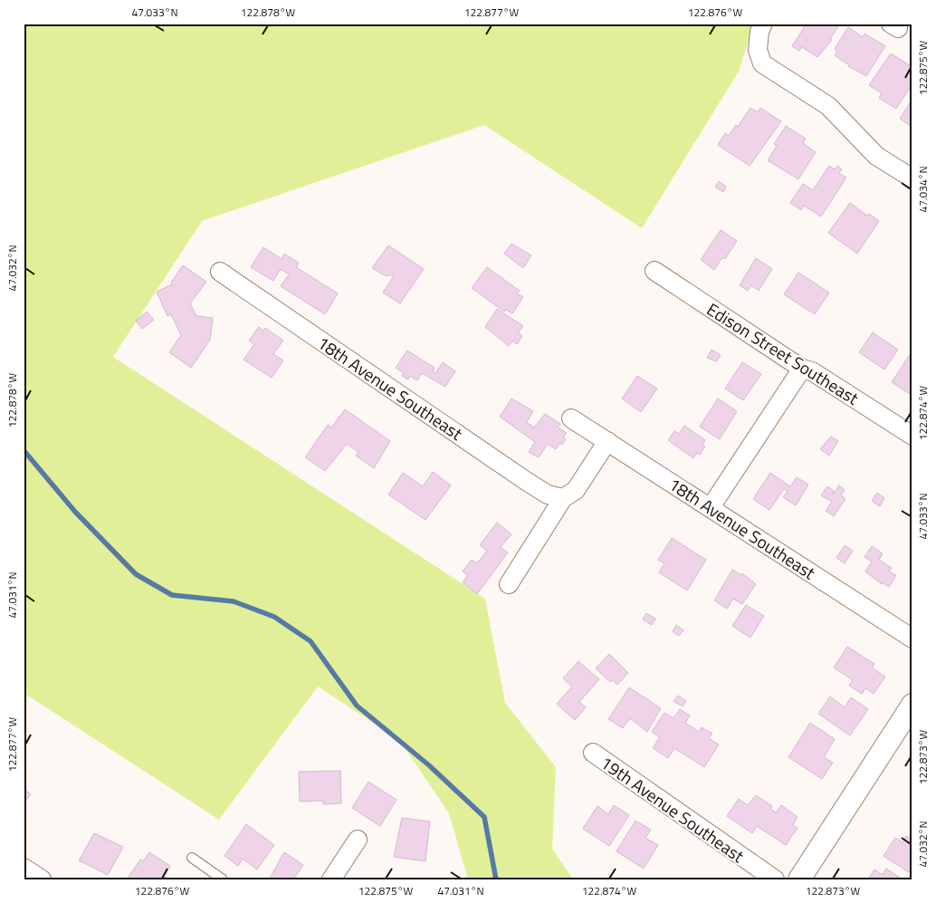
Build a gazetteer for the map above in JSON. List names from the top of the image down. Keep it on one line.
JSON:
{"streets":{"street":["Edison Street Southeast","18th Avenue Southeast","19th Avenue Southeast"]},"coordinates":["47.033°N","122.878°W","122.877°W","122.876°W","122.875°W","47.034°N","47.032°N","122.874°W","47.031°N","122.873°W"]}
